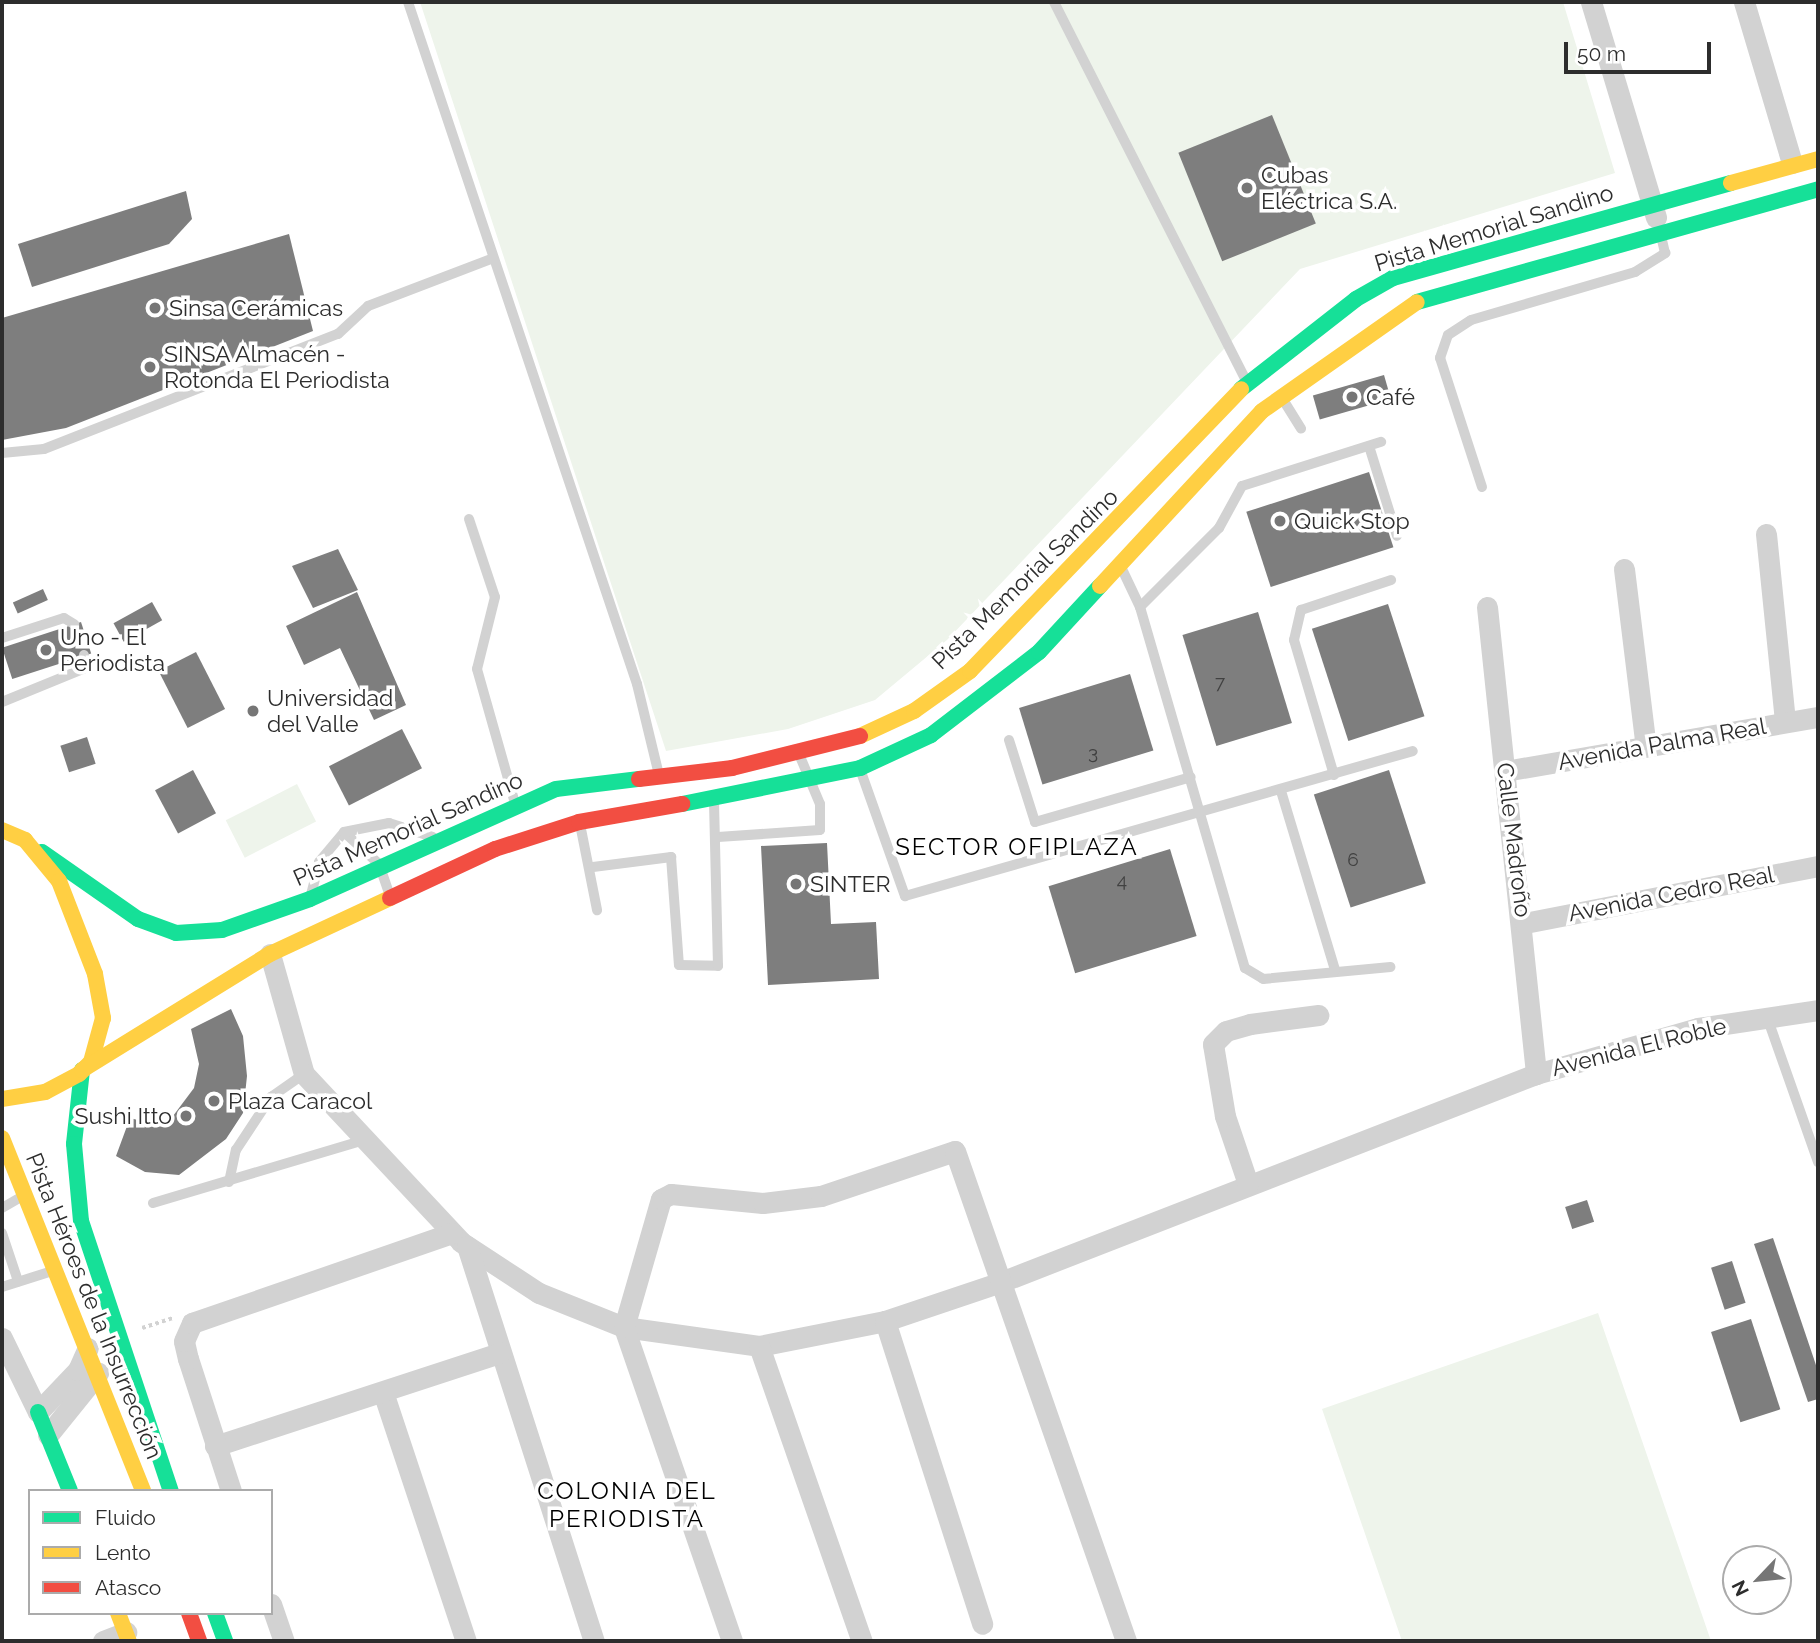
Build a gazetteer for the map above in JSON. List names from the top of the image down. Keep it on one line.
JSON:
{"streets":{"main road":["Pista Memorial Sandino","Pista Héroes de la Insurrección"],"street":["Avenida Palma Real","Calle Madroño","Avenida Cedro Real","Avenida El Roble"]},"crossings":[["Pista Memorial Sandino","Pista Héroes de la Insurrección"],["Avenida Palma Real","Calle Madroño"],["Calle Madroño","Avenida Cedro Real"],["Calle Madroño","Avenida El Roble"]],"districts":["SECTOR OFIPLAZA","COLONIA DEL PERIODISTA"],"places":["Cubas Eléctrica S.A.","Sinsa Cerámicas","SINSA Almacén - Rotonda El Periodista","Café","Quick Stop","Uno - El Periodista","Universidad del Valle","SINTER","Plaza Caracol","Sushi Itto"],"house_numbers":["7","3","6","4"],"legend":["Fluido","Lento","Atasco"],"scale_bar":"50 m","north":"bottom left"}
